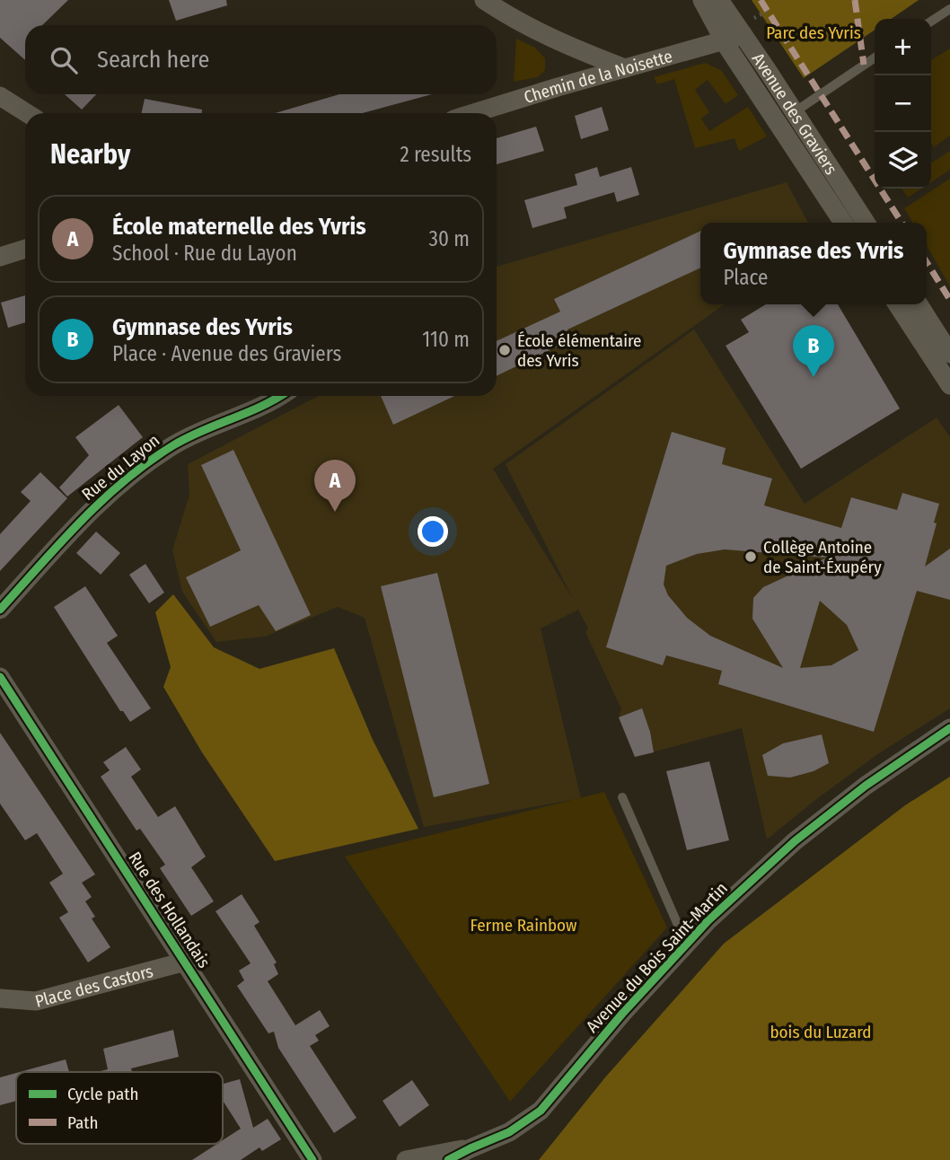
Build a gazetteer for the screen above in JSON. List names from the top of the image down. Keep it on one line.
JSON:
{"streets":{"street":["Chemin de la Noisette","Avenue des Graviers","Rue du Layon","Rue des Hollandais","Avenue du Bois Saint-Martin","Place des Castors"]},"crossings":[["Chemin de la Noisette","Avenue des Graviers"],["Rue des Hollandais","Place des Castors"]],"parks":["Parc des Yvris","Ferme Rainbow","bois du Luzard"],"places":["École élémentaire des Yvris","Collège Antoine de Saint-Éxupéry"],"legend":["Cycle path","Path"],"page":{"map_buttons":["+","−"],"search":"Search here","heading":["Nearby","2 results"],"list":[{"mark":"A","name":"École maternelle des Yvris","note":"School · Rue du Layon","value":"30 m"},{"mark":"B","name":"Gymnase des Yvris","note":"Place · Avenue des Graviers","value":"110 m"}],"popup":["Gymnase des Yvris","Place"],"pins":["B","A"]}}
